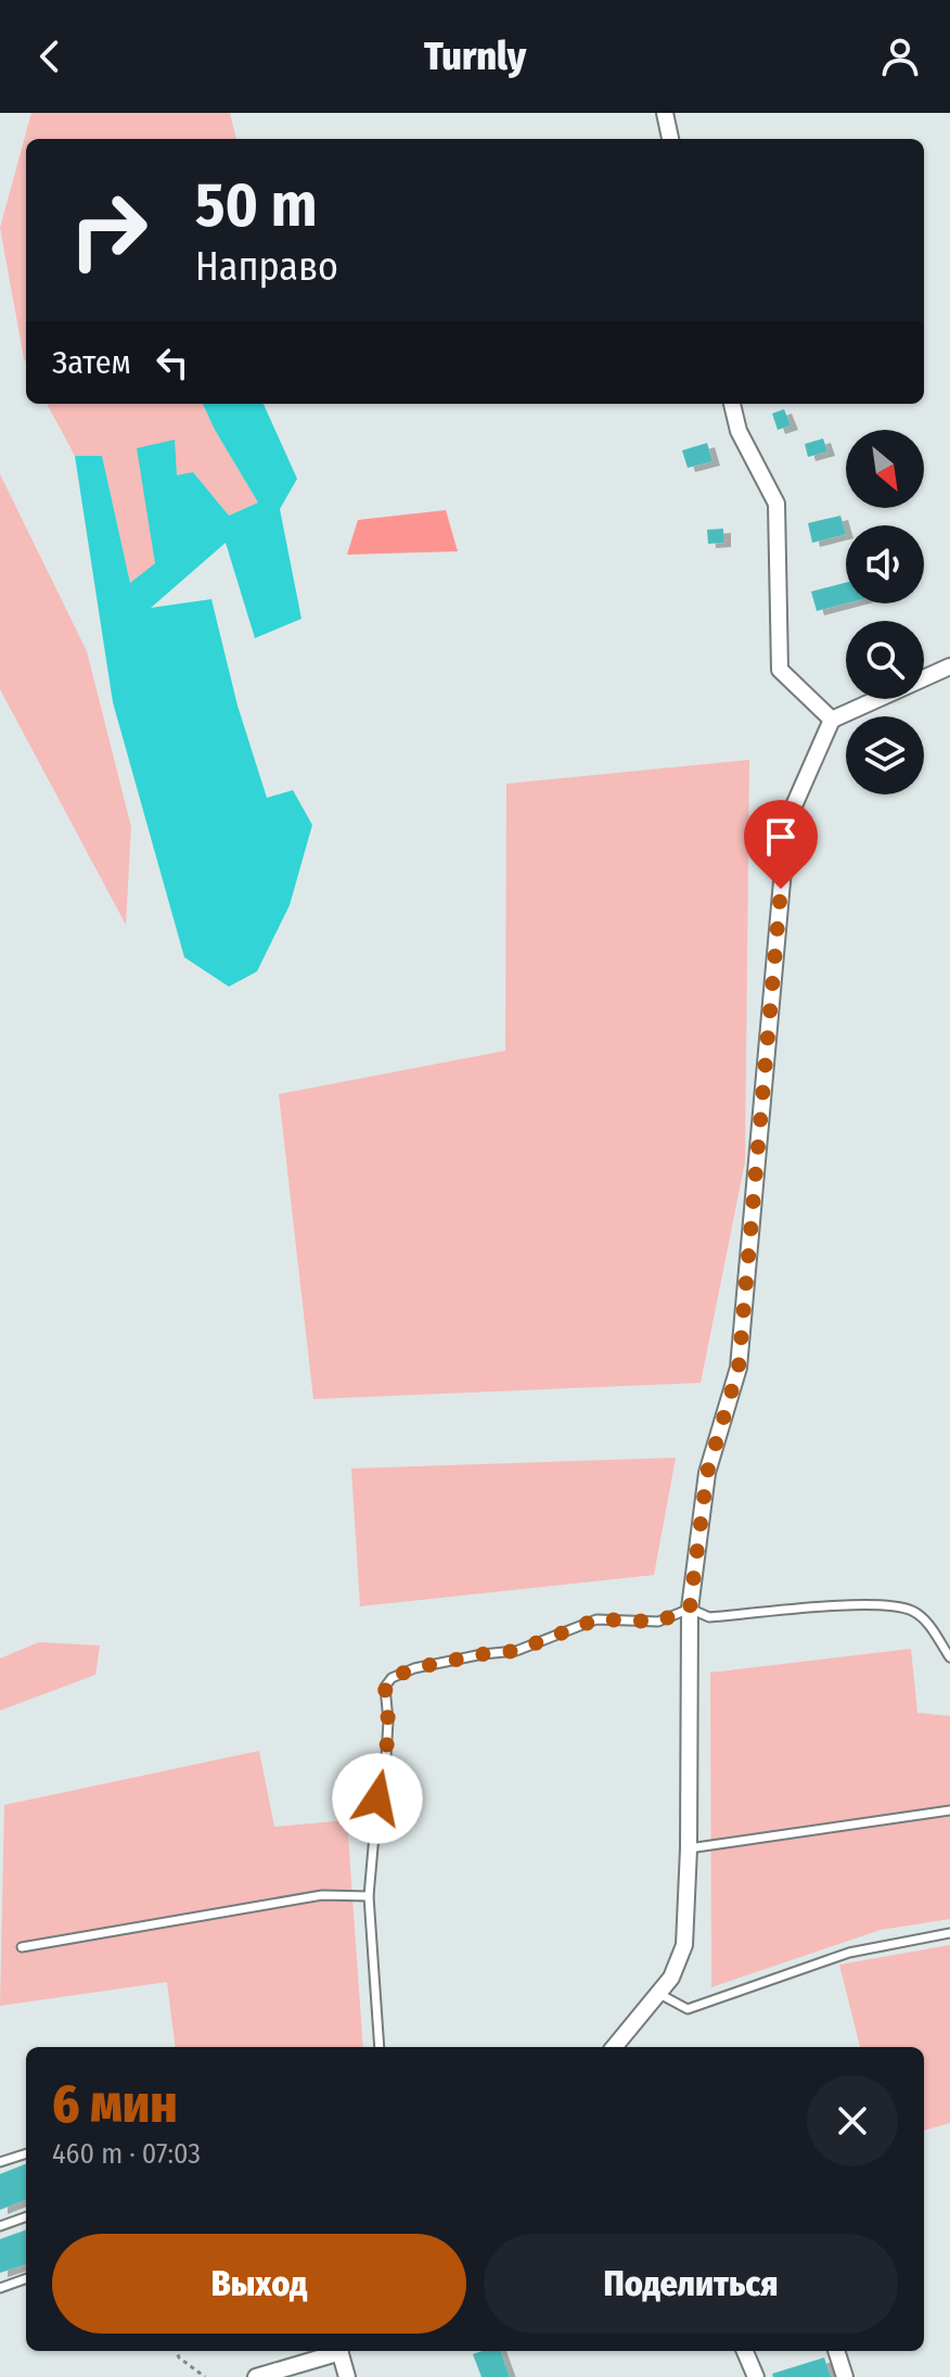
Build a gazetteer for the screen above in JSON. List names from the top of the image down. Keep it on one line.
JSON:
{"north":"bottom right","page":{"header":"Turnly","turn":["50 m","Направо"],"then":"Затем","heading":["6 мин","460 m · 07:03"],"buttons":["Выход","Поделиться"]}}
